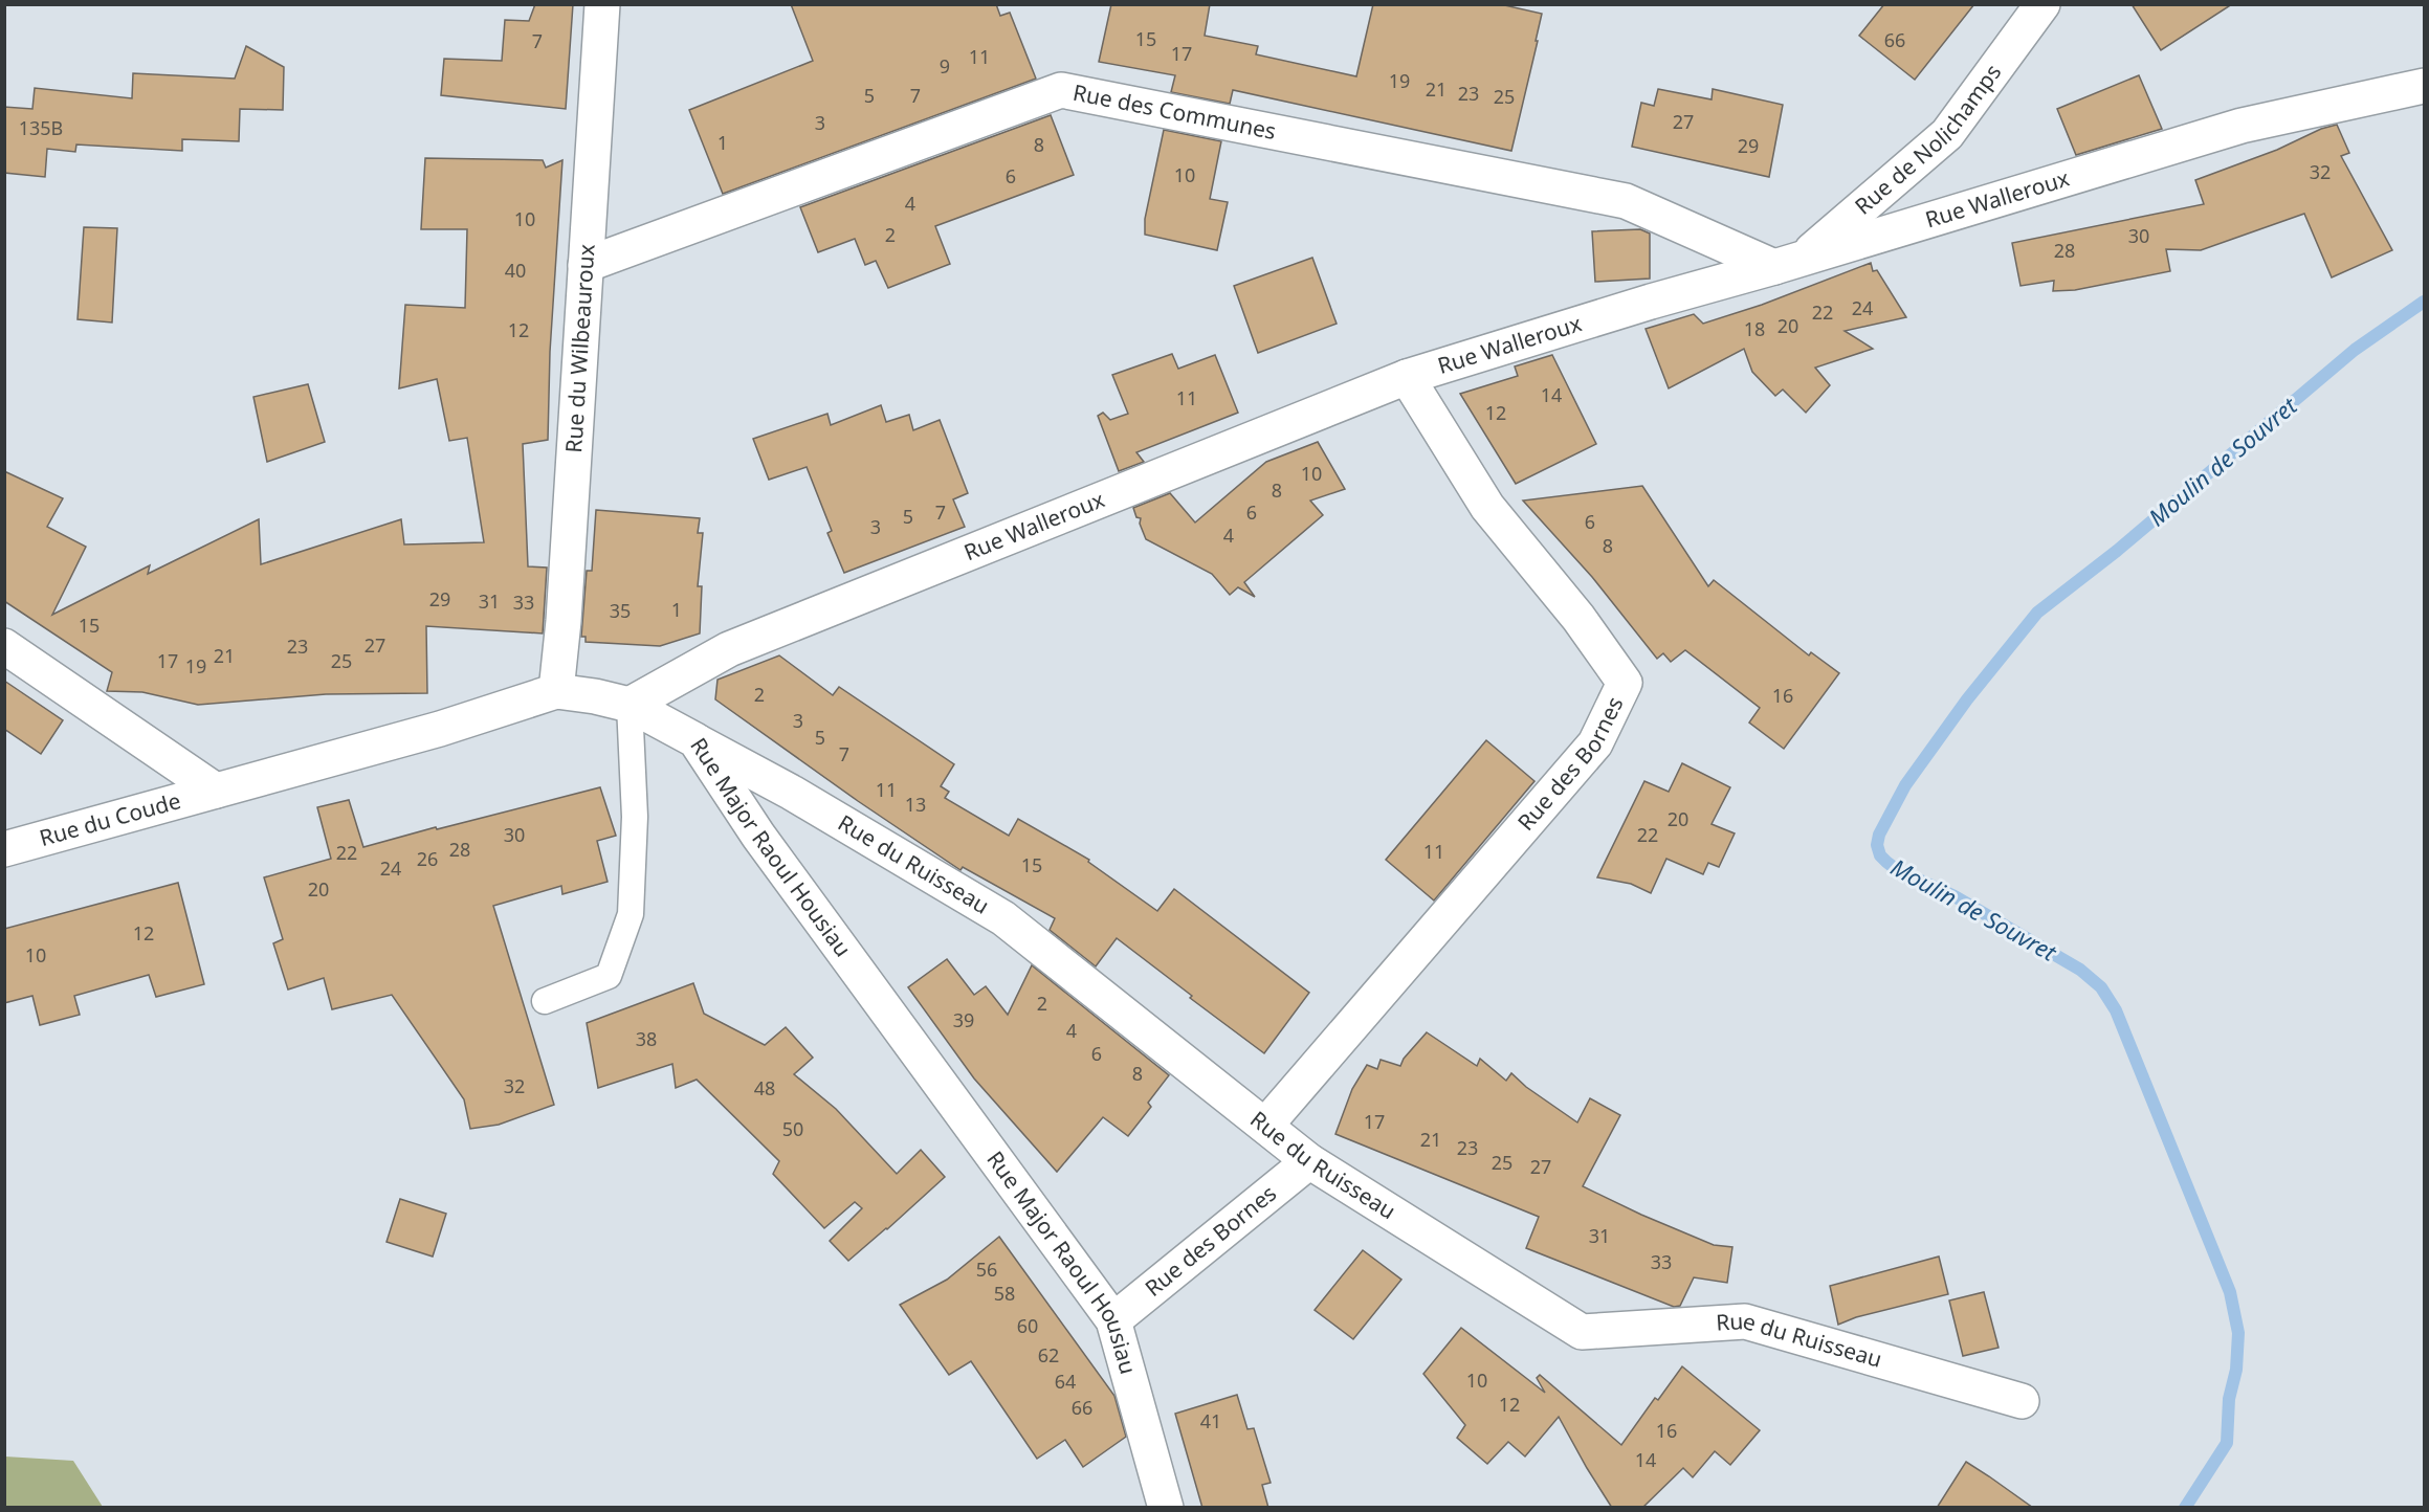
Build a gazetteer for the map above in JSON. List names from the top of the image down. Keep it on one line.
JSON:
{"streets":{"street":["Rue des Communes","Rue de Nolichamps","Rue Walleroux","Rue du Wilbeauroux","Rue des Bornes","Rue du Coude","Rue Major Raoul Housiau","Rue du Ruisseau"]},"crossings":[["Rue des Communes","Rue de Nolichamps"],["Rue des Communes","Rue Walleroux"],["Rue des Communes","Rue du Wilbeauroux"],["Rue de Nolichamps","Rue Walleroux"],["Rue Walleroux","Rue des Bornes"],["Rue Walleroux","Rue Major Raoul Housiau"],["Rue du Wilbeauroux","Rue Major Raoul Housiau"],["Rue des Bornes","Rue Major Raoul Housiau"],["Rue des Bornes","Rue du Ruisseau"],["Rue du Coude","Rue Major Raoul Housiau"],["Rue Major Raoul Housiau","Rue du Ruisseau"]],"water":["Moulin de Souvret"],"house_numbers":["15","66","7","17","11","9","19","21","23","5","7","25","27","3","135B","1","8","29","32","10","6","4","10","2","30","28","40","24","22","20","18","12","14","11","12","10","8","7","6","5","6","3","4","8","29","31","33","1","35","15","27","23","21","17","25","19","2","16","3","5","7","11","13","20","30","22","28","11","22","26","15","24","20","12","10","2","39","4","38","6","8","32","48","17","50","21","23","25","27","31","33","56","58","60","62","10","64","12","66","41","16","14"]}
